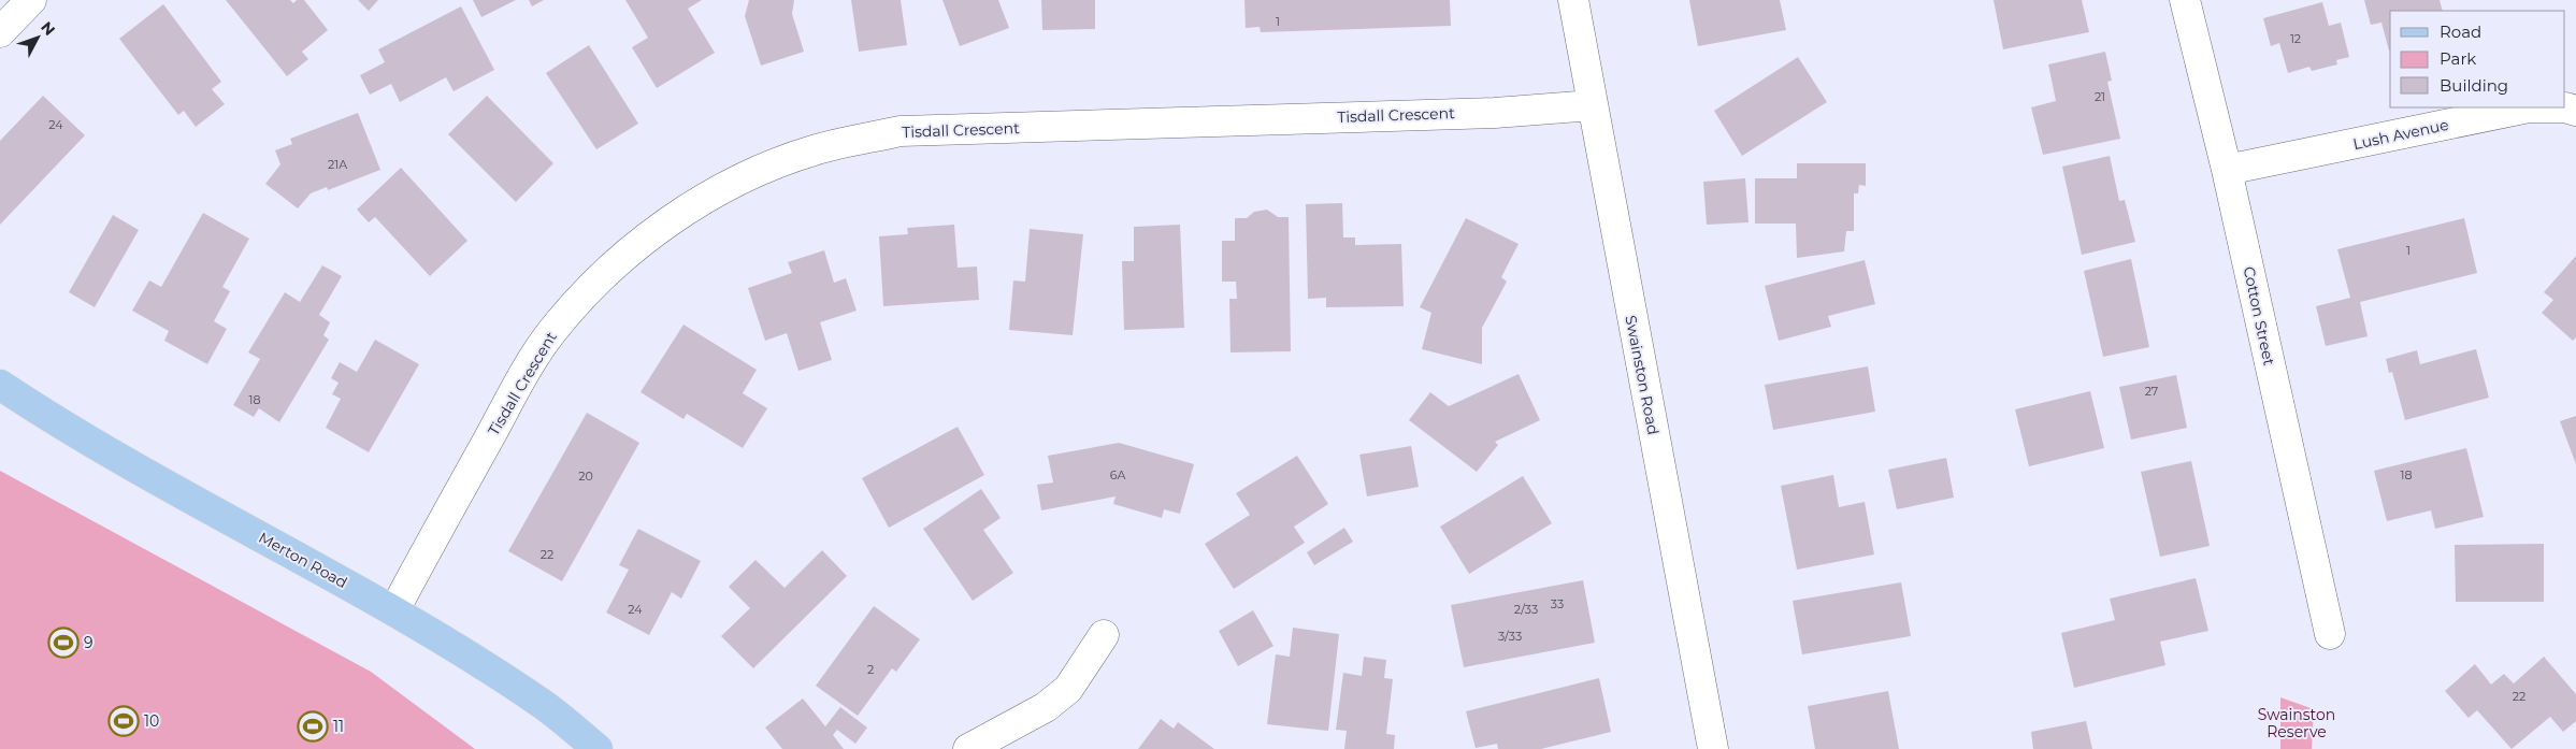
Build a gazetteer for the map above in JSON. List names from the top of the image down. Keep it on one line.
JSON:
{"streets":{"main road":["Merton Road"],"street":["Tisdall Crescent","Lush Avenue","Cotton Street","Swainston Road"]},"crossings":[["Tisdall Crescent","Swainston Road"],["Tisdall Crescent","Merton Road"],["Lush Avenue","Cotton Street"]],"parks":["Swainston Reserve"],"places":{"sports":["9","10","11"]},"house_numbers":["1","12","21","24","21A","1","27","18","6A","18","20","22","33","24","2/33","3/33","2","22"],"legend":["Road","Park","Building"],"north":"top right"}
